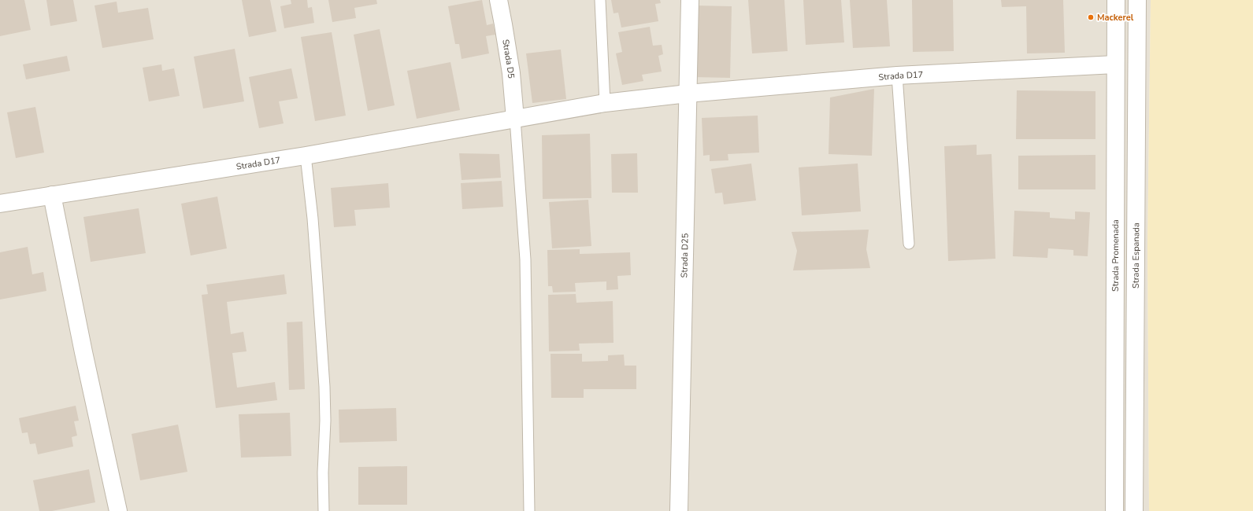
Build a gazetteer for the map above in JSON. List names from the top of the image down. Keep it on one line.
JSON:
{"streets":{"street":["Strada D5","Strada D17","Strada D25","Strada Promenada","Strada Espanada"]},"crossings":[["Strada D5","Strada D17"],["Strada D17","Strada D25"],["Strada D17","Strada Promenada"]],"places":["Mackerel"]}
